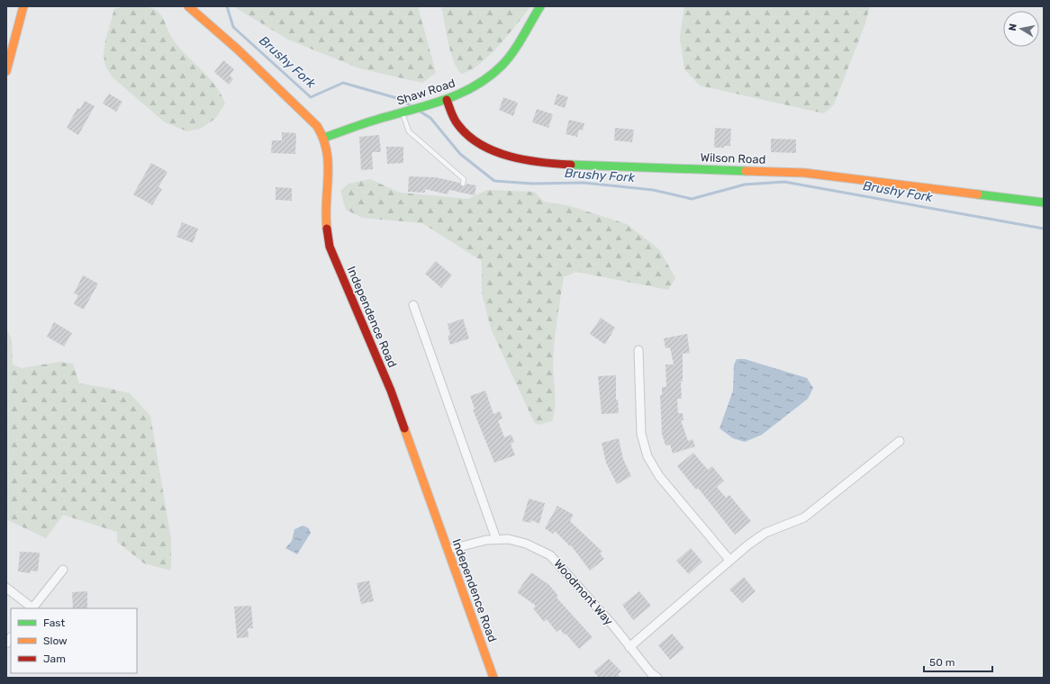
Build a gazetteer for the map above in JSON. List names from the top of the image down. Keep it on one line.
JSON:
{"streets":{"street":["Shaw Road","Wilson Road","Independence Road","Woodmont Way"]},"crossings":[["Shaw Road","Wilson Road"],["Shaw Road","Independence Road"],["Independence Road","Woodmont Way"]],"water":["Brushy Fork"],"legend":["Fast","Slow","Jam"],"scale_bar":"50 m","north":"left"}
